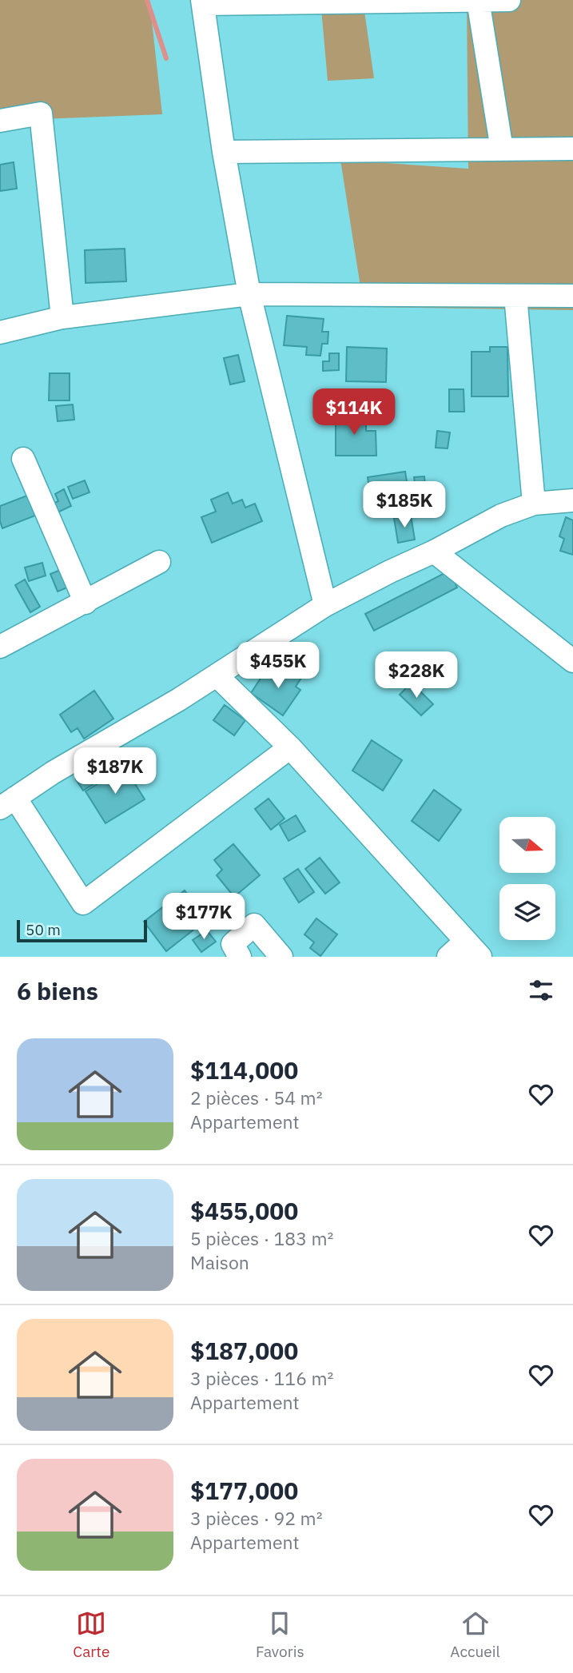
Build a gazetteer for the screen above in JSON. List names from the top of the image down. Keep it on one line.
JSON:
{"scale_bar":"50 m","north":"right","page":{"price":["$114K","$185K","$455K","$228K","$187K","$177K"],"scale":"50 m","heading":"6 biens","list":[{"name":"$114,000","note":"2 pièces · 54 m² · Appartement"},{"name":"$455,000","note":"5 pièces · 183 m² · Maison"},{"name":"$187,000","note":"3 pièces · 116 m² · Appartement"},{"name":"$177,000","note":"3 pièces · 92 m² · Appartement"}],"tabs":["Carte","Favoris","Accueil"]}}
